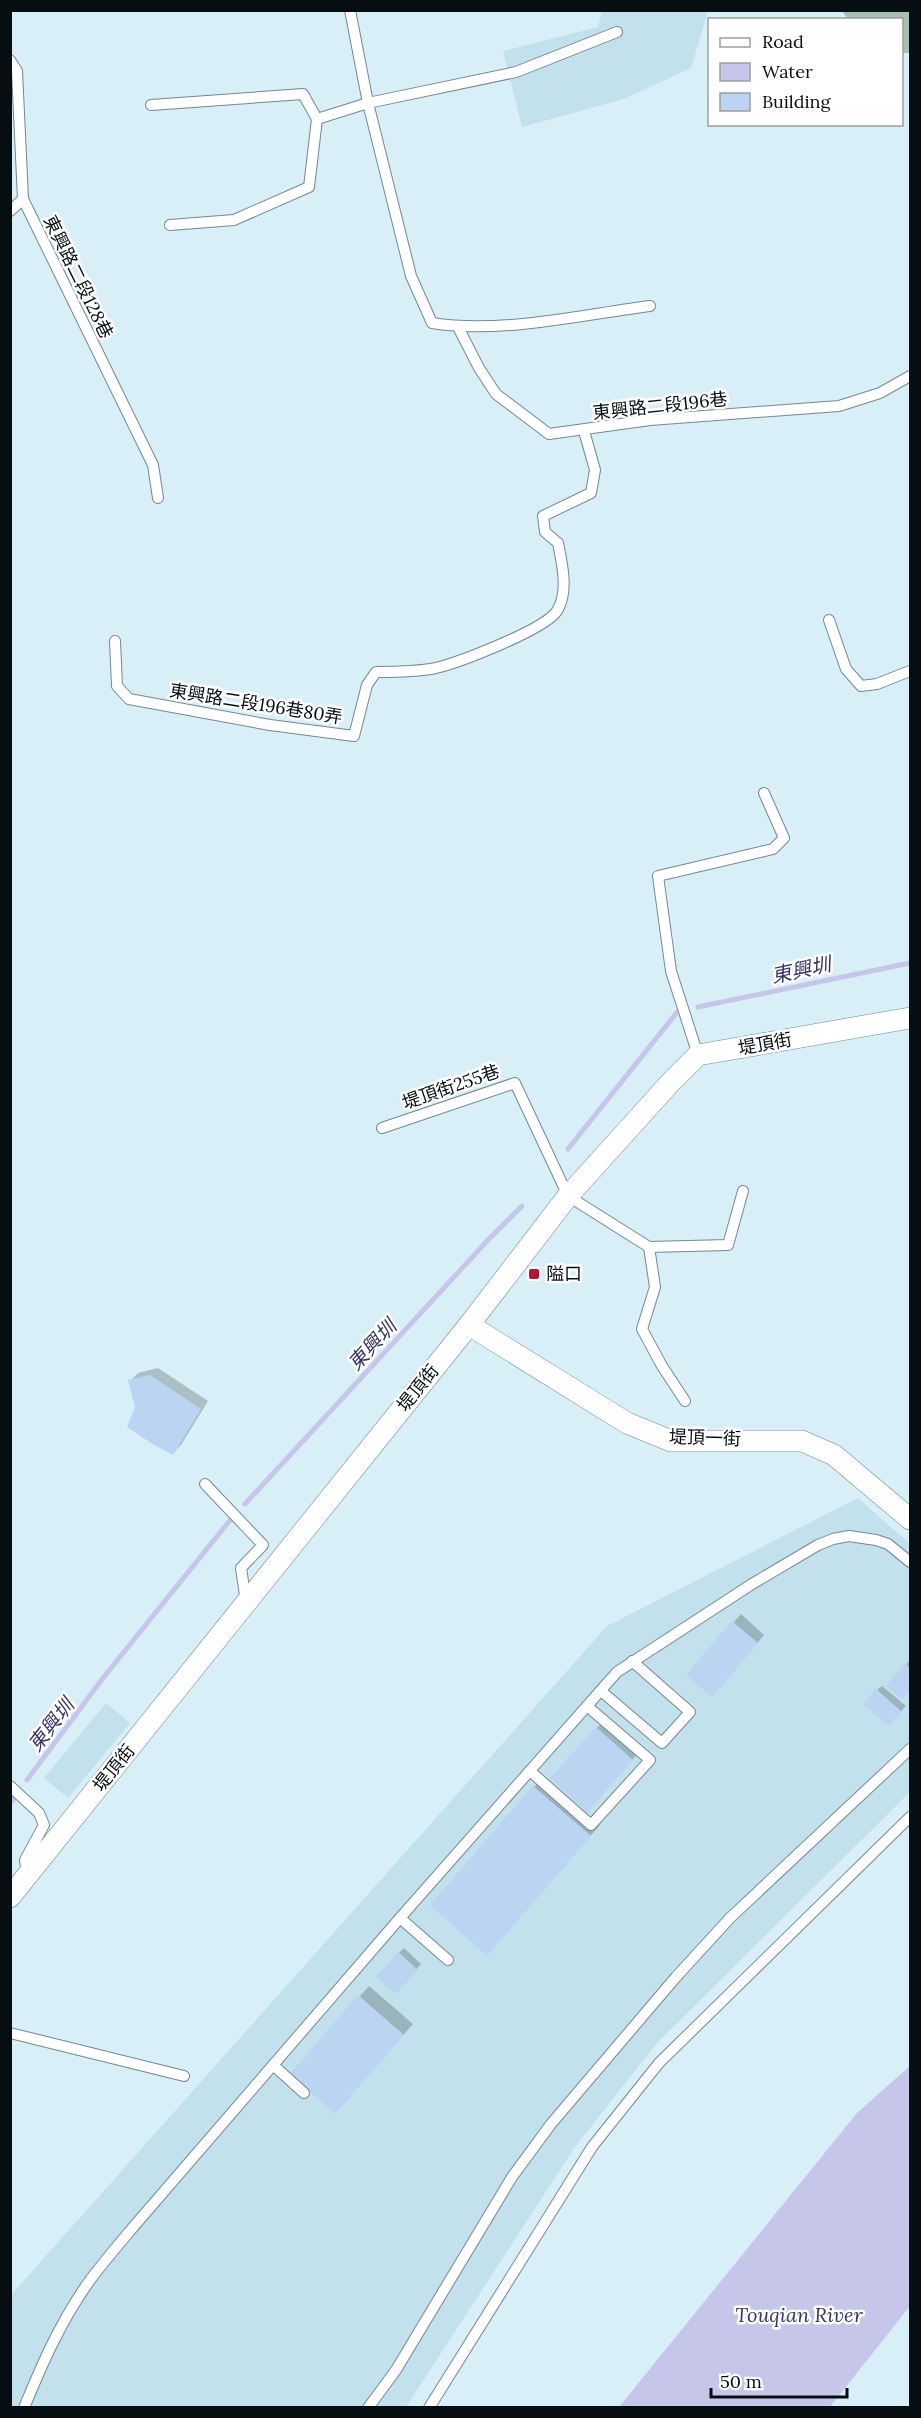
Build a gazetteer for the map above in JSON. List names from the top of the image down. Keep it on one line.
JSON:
{"streets":{"street":["堤頂街","堤頂一街"],"lane":["東興路二段128巷","東興路二段196巷","東興路二段196巷80弄","堤頂街255巷"]},"crossings":[["東興路二段196巷","東興路二段196巷80弄"],["堤頂街","堤頂街255巷"],["堤頂街","堤頂一街"]],"water":["東興圳","Touqian River"],"places":{"transit":["隘口"]},"legend":["Road","Water","Building"],"scale_bar":"50 m"}
